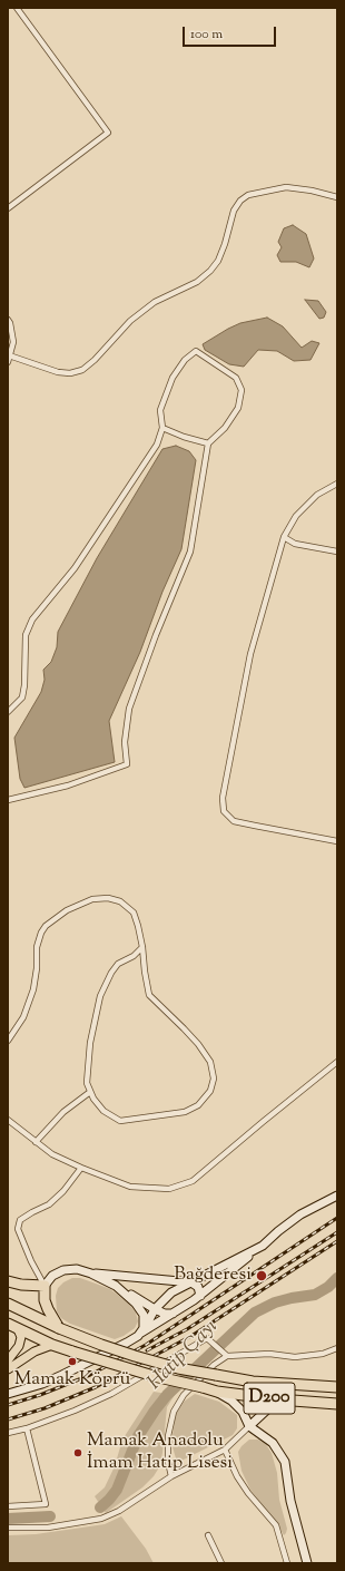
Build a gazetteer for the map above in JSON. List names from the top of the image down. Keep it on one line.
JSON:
{"streets":{"highway":["D200"]},"water":["Hatip Çayı"],"places":["Bağderesi","Mamak Köprü","Mamak Anadolu İmam Hatip Lisesi"],"scale_bar":"100 m"}
